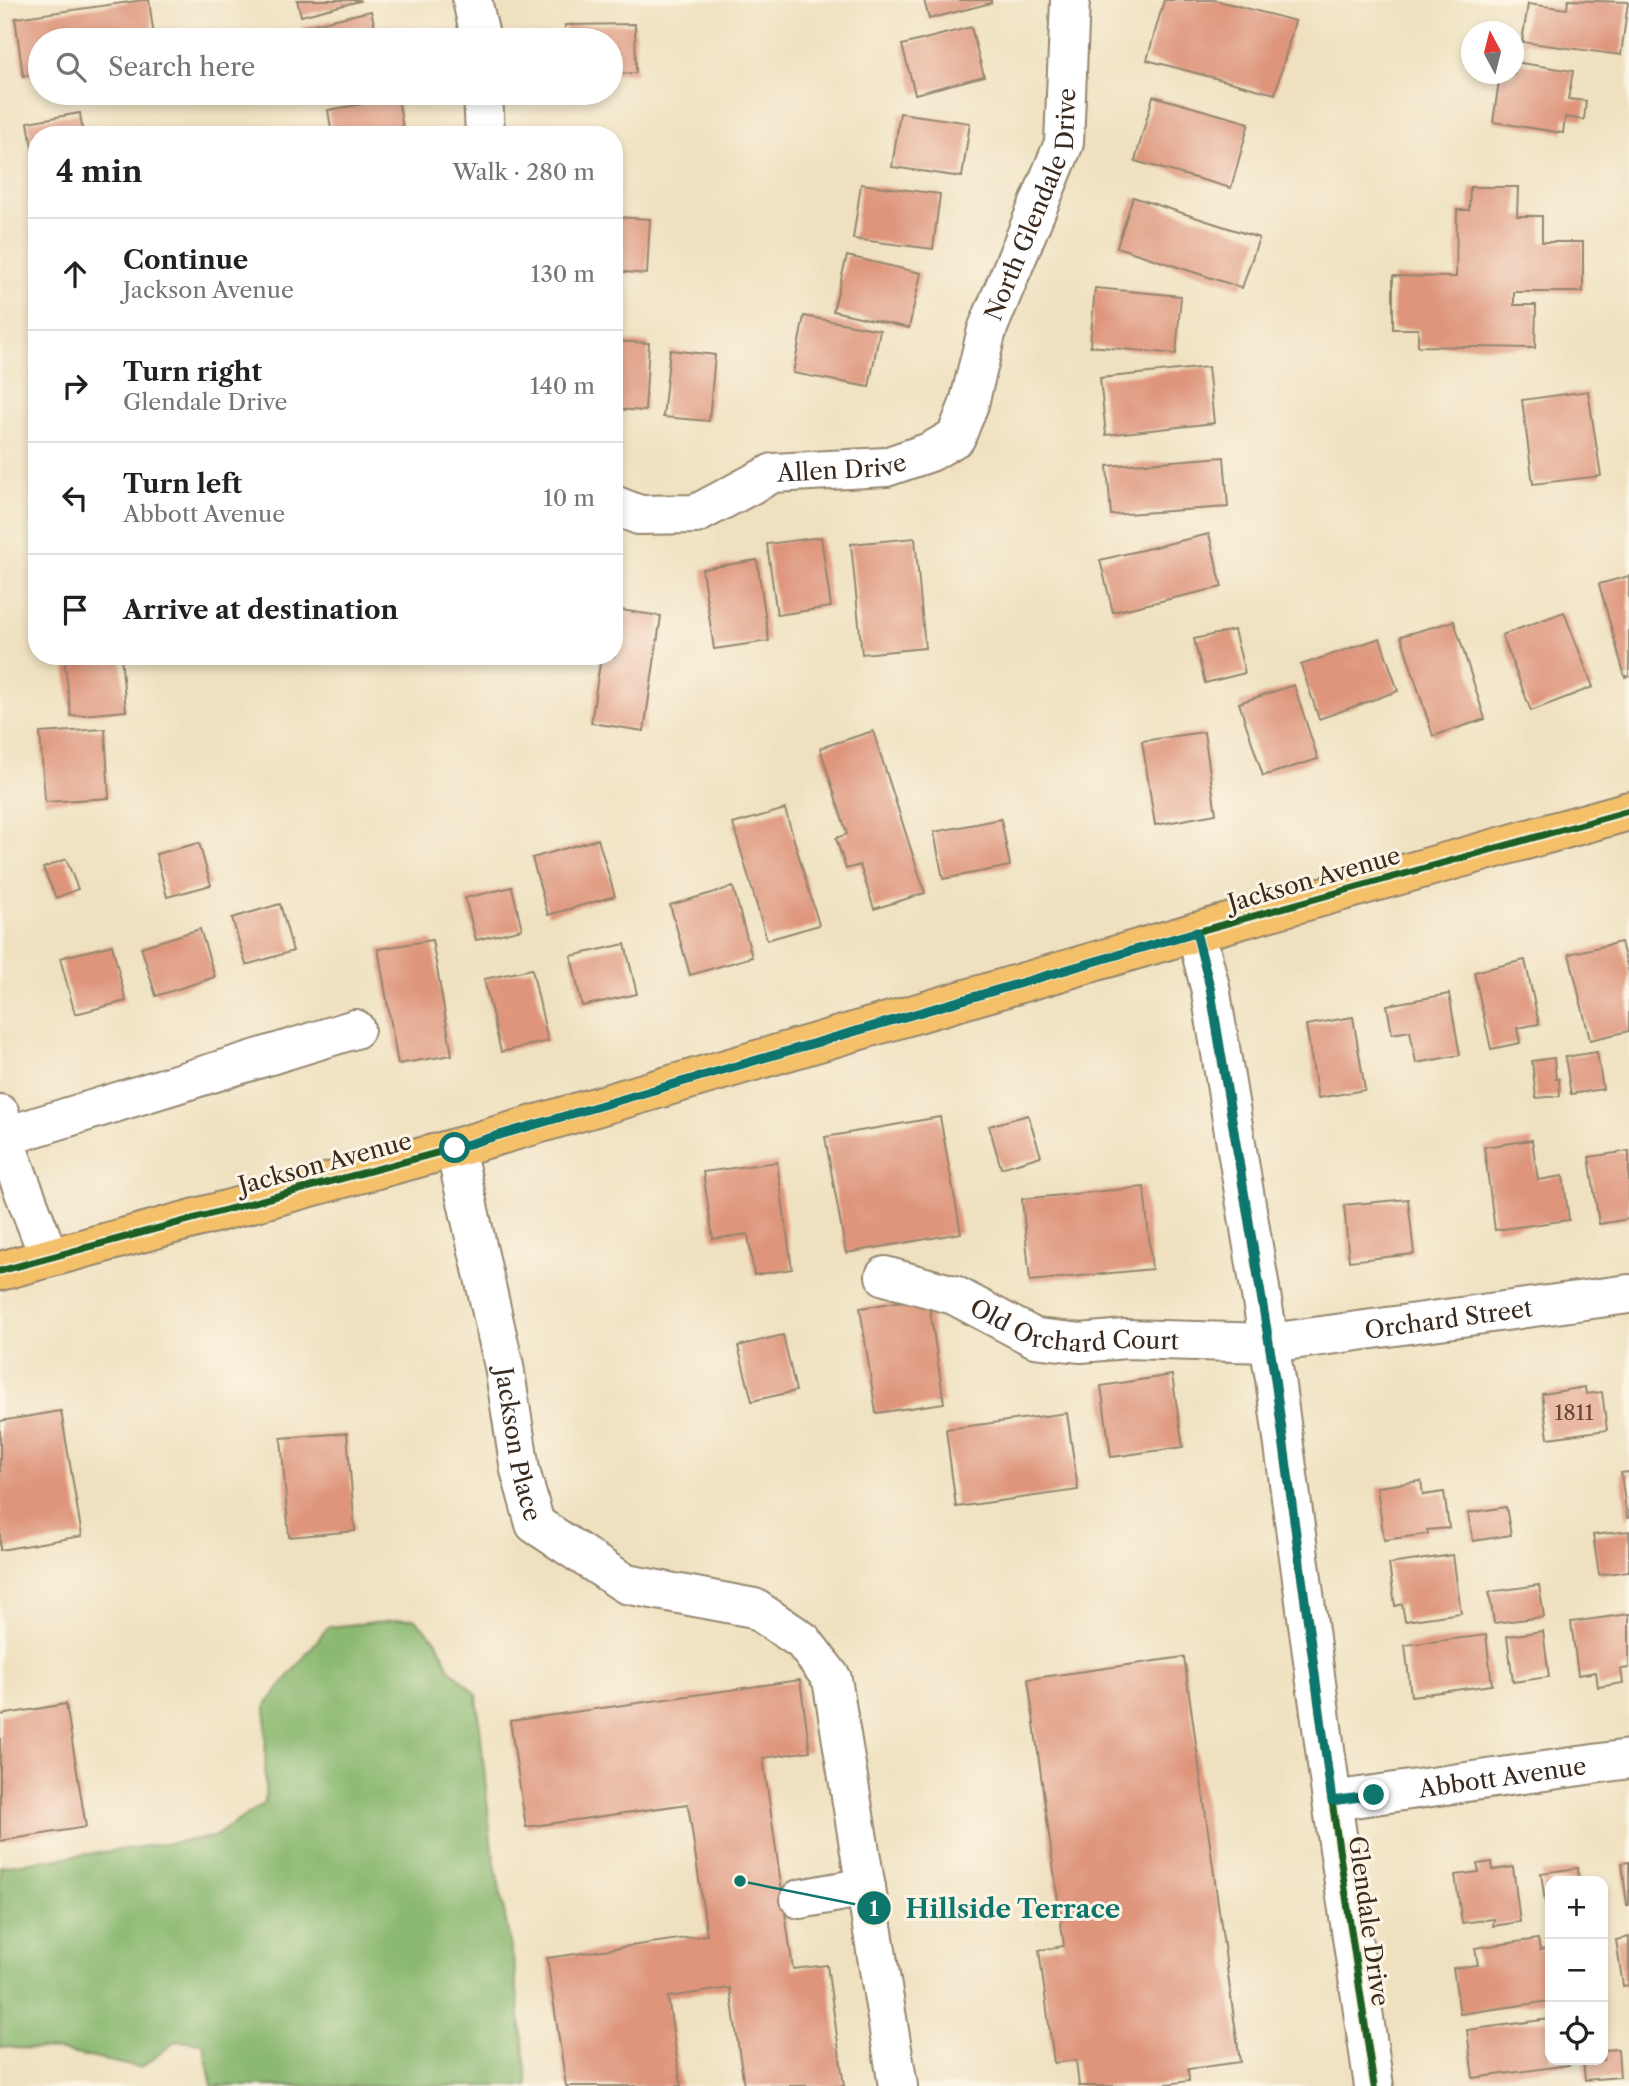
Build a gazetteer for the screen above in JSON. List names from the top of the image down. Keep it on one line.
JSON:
{"streets":{"main road":["Jackson Avenue"],"street":["North Glendale Drive","Allen Drive","Orchard Street","Old Orchard Court","Jackson Place","Abbott Avenue","Glendale Drive"]},"crossings":[["North Glendale Drive","Allen Drive"],["Jackson Avenue","Jackson Place"],["Jackson Avenue","Glendale Drive"],["Orchard Street","Old Orchard Court"],["Orchard Street","Glendale Drive"],["Old Orchard Court","Glendale Drive"],["Abbott Avenue","Glendale Drive"]],"places":["Hillside Terrace"],"house_numbers":["1811"],"north":"top","page":{"search":"Search here","heading":["4 min","Walk · 280 m"],"list":[["Continue","Jackson Avenue","130 m"],["Turn right","Glendale Drive","140 m"],["Turn left","Abbott Avenue","10 m"],"Arrive at destination"],"map_buttons":["+","−"]}}
